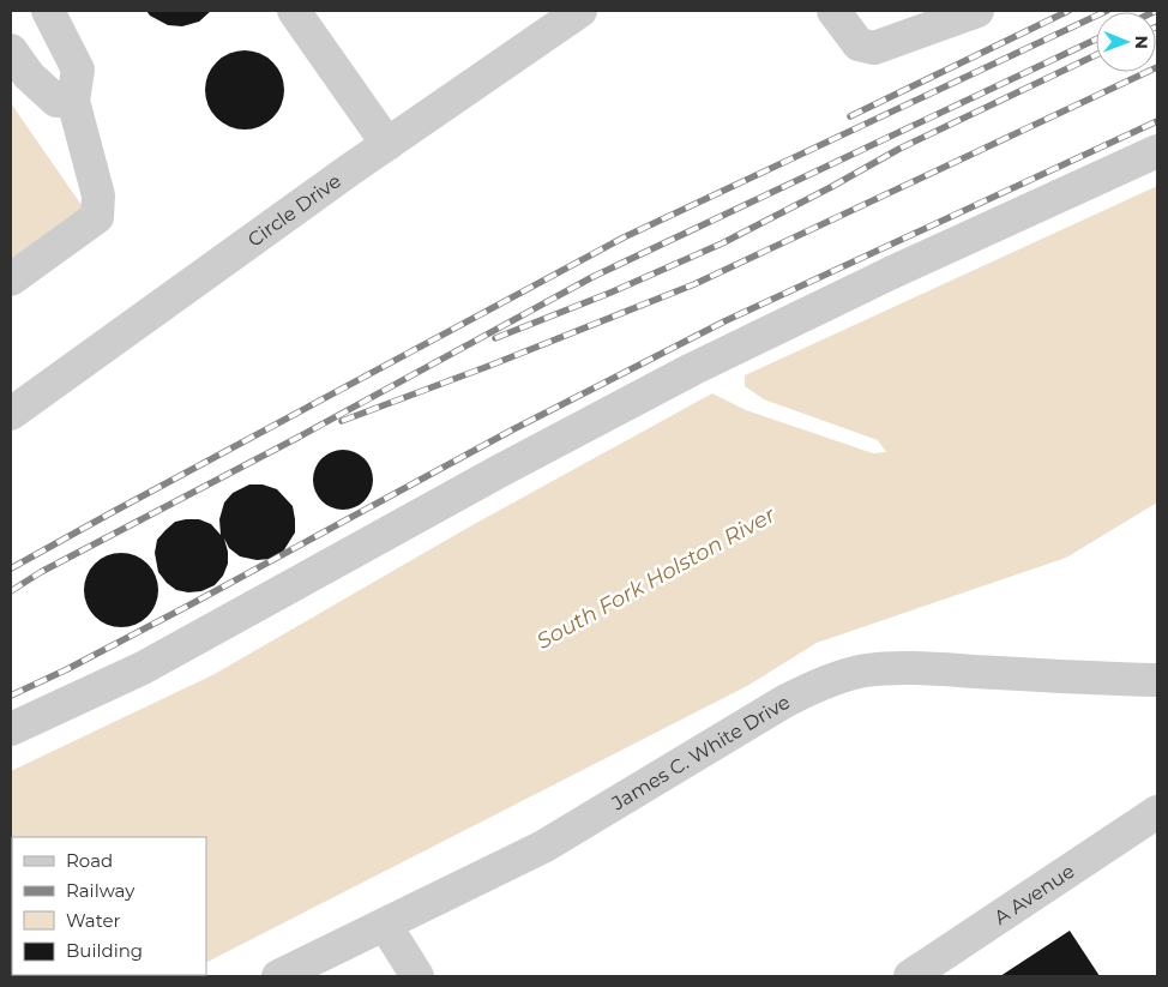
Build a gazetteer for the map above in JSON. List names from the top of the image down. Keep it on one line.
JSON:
{"streets":{"street":["Circle Drive","James C. White Drive","A Avenue"]},"water":["South Fork Holston River"],"legend":["Road","Railway","Water","Building"],"north":"right"}
